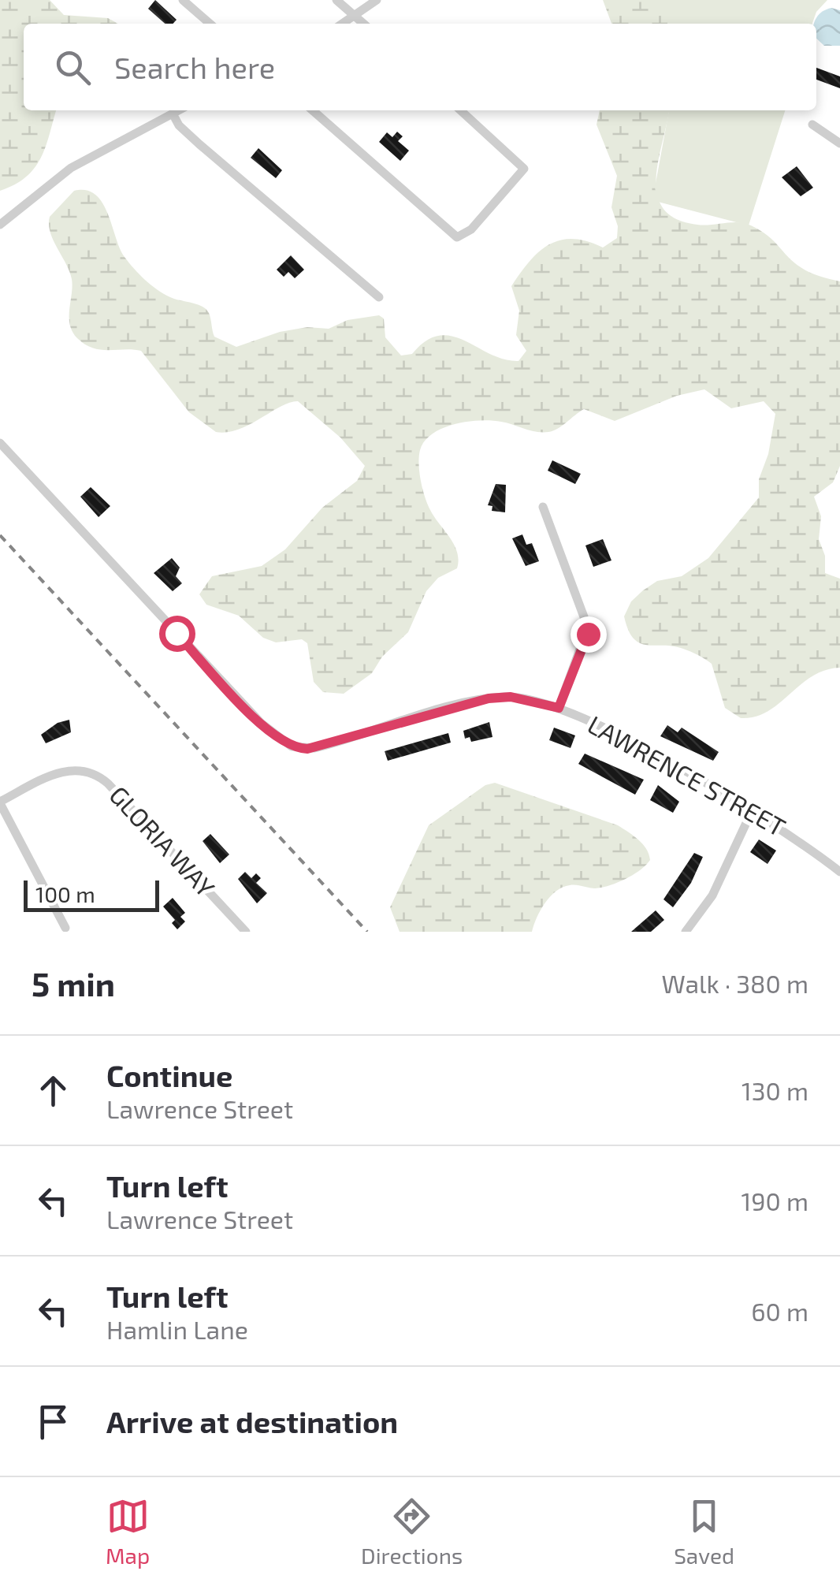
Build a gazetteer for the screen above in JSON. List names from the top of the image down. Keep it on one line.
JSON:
{"streets":{"street":["LAWRENCE STREET","GLORIA WAY"]},"scale_bar":"100 m","page":{"search":"Search here","scale":"100 m","heading":["5 min","Walk · 380 m"],"list":[["Continue","Lawrence Street","130 m"],["Turn left","Lawrence Street","190 m"],["Turn left","Hamlin Lane","60 m"],"Arrive at destination"],"nav":["Map","Directions","Saved"]}}
